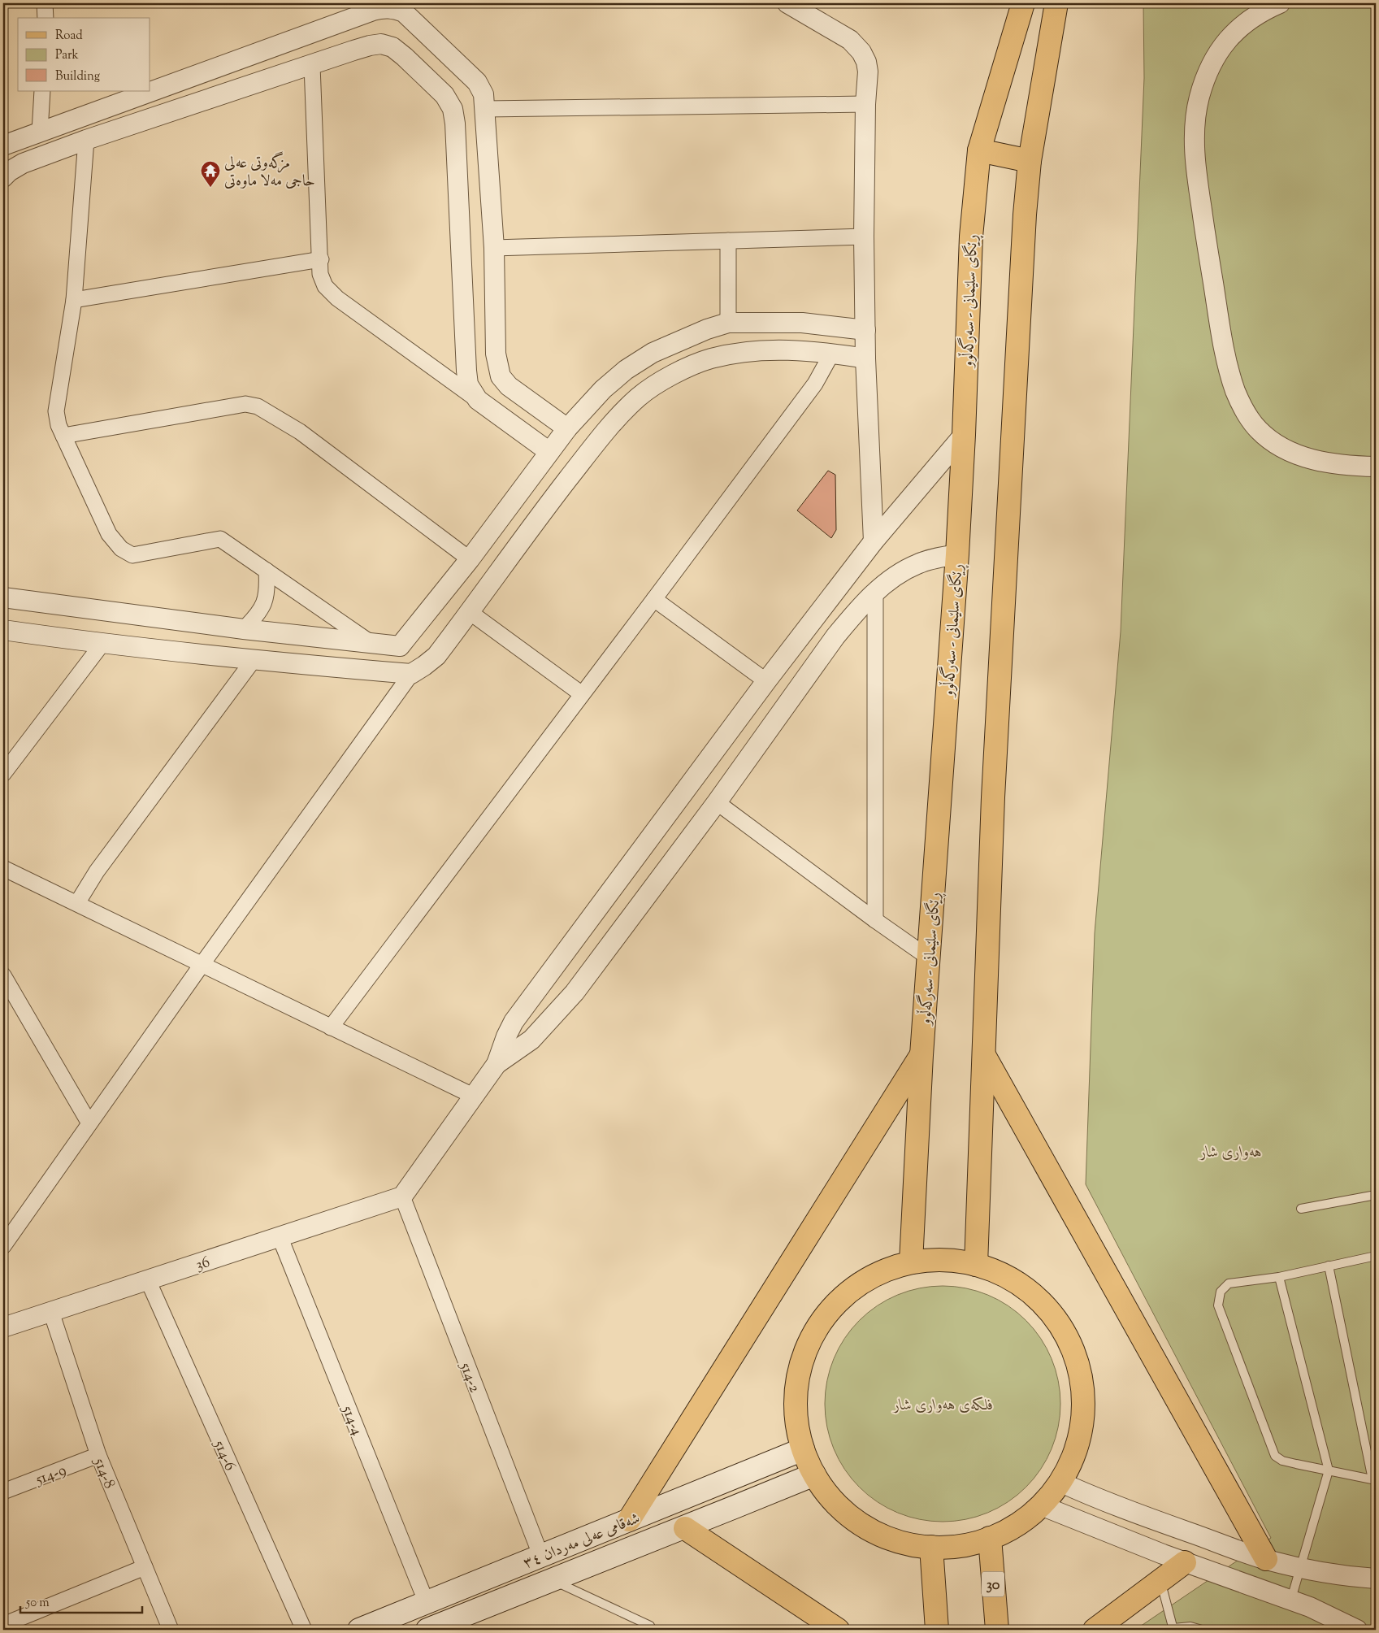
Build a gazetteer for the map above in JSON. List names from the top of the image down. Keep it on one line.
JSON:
{"streets":{"main road":["ڕێگای سلێمانی - سەرگەڵوو","شەقامی عەلی مەردان ٣٤","30"],"street":["36","514-2","514-4","514-6","514-8","514-9"]},"crossings":[["36","514-2"],["36","514-4"],["36","514-6"],["36","514-8"],["514-2","شەقامی عەلی مەردان ٣٤"],["514-4","شەقامی عەلی مەردان ٣٤"],["514-8","514-9"]],"parks":["هەواری شار","فلکەی هەواری شار"],"places":{"temple":["مزگەوتی عەلی حاجی مەلا ماوەتی"]},"legend":["Road","Park","Building"],"scale_bar":"50 m"}
